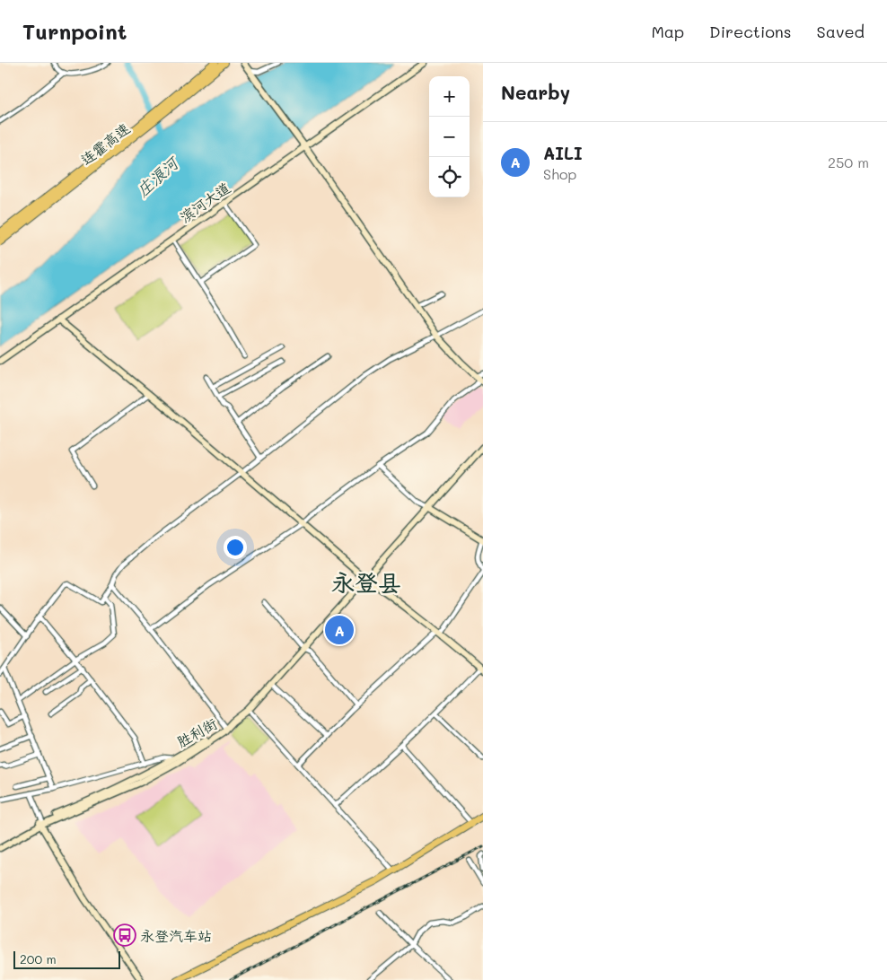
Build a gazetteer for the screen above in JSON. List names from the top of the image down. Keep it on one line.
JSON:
{"streets":{"highway":["连霍高速"],"street":["滨河大道","胜利街"]},"districts":["永登县"],"water":["庄浪河"],"places":{"bus stop":["永登汽车站"]},"scale_bar":"200 m","page":{"header":"Turnpoint","nav":["Map","Directions","Saved"],"heading":"Nearby","map_buttons":["+","−"],"list":[{"mark":"A","name":"AILI","note":"Shop","value":"250 m"}],"pins":"A","scale":"200 m"}}
